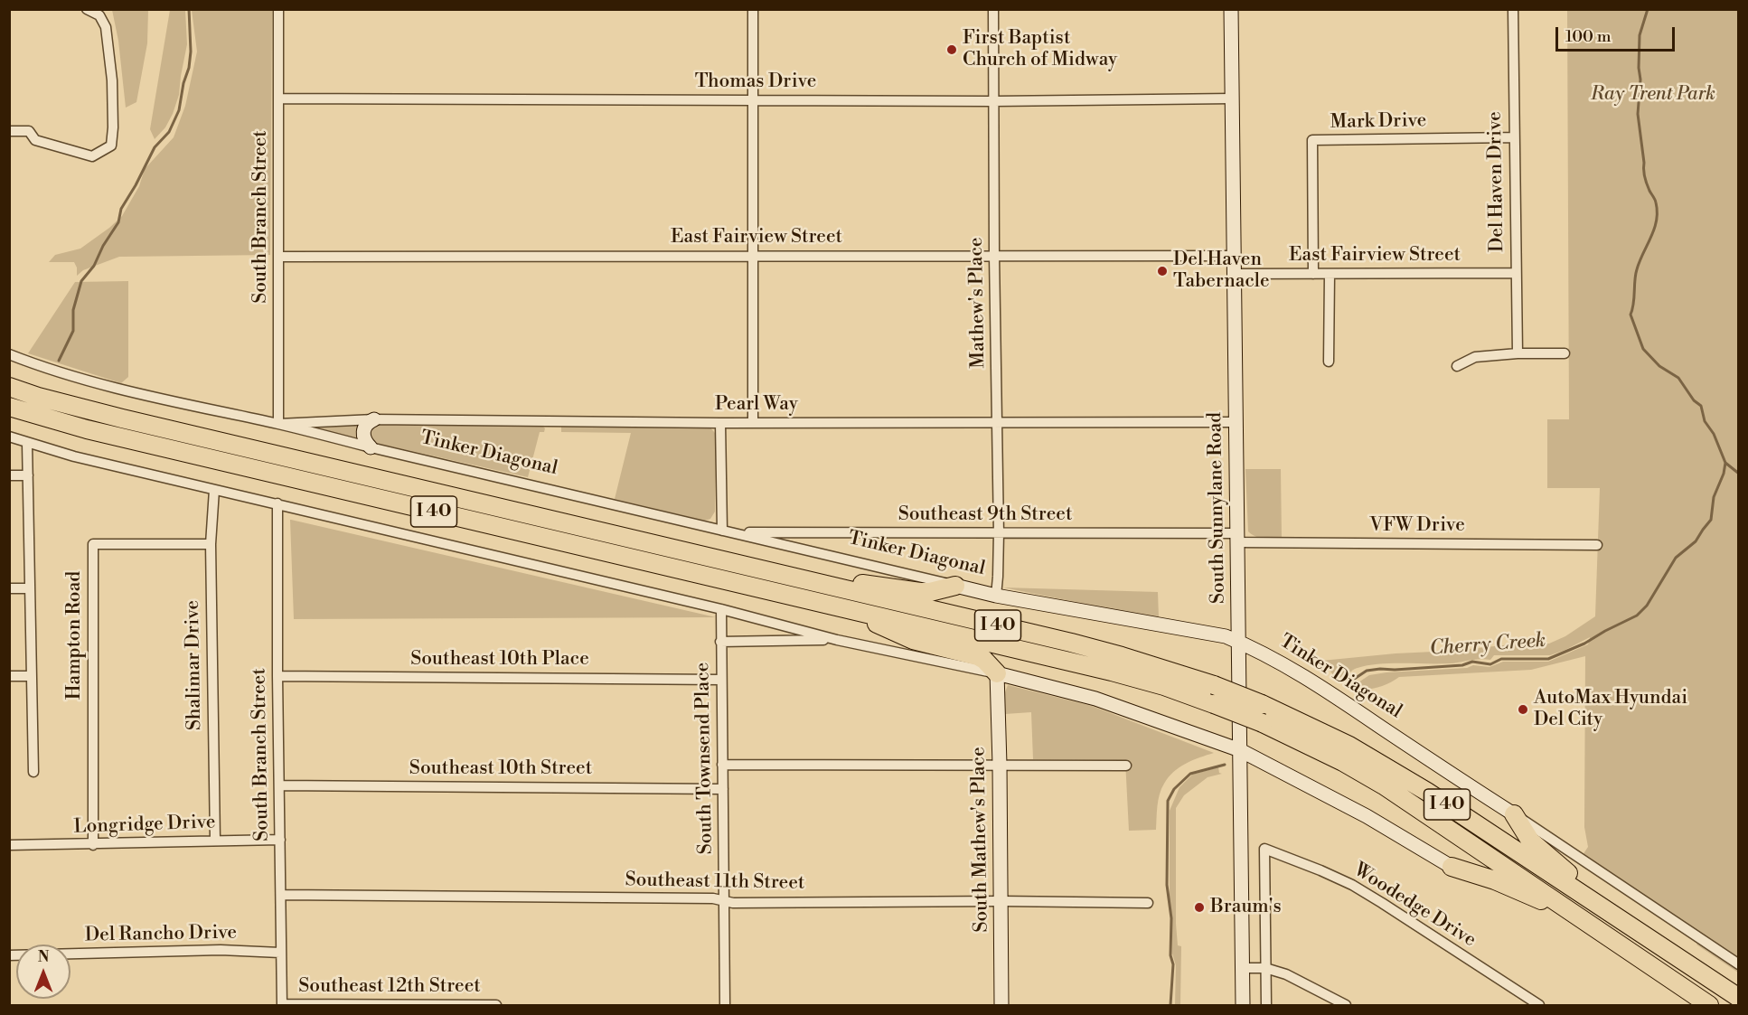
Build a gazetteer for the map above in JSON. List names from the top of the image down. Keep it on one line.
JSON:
{"streets":{"highway":["I 40"],"street":["Thomas Drive","Mark Drive","Del Haven Drive","South Branch Street","East Fairview Street","Mathew's Place","Pearl Way","Tinker Diagonal","South Sunnylane Road","Southeast 9th Street","VFW Drive","Hampton Road","Southeast 10th Place","Shalimar Drive","South Townsend Place","Southeast 10th Street","Longridge Drive","South Mathew's Place","Southeast 11th Street","Woodedge Drive","Del Rancho Drive","Southeast 12th Street"]},"crossings":[["Thomas Drive","South Branch Street"],["Thomas Drive","Mathew's Place"],["Thomas Drive","South Sunnylane Road"],["Mark Drive","Del Haven Drive"],["Mark Drive","East Fairview Street"],["Del Haven Drive","East Fairview Street"],["South Branch Street","East Fairview Street"],["South Branch Street","Pearl Way"],["South Branch Street","Tinker Diagonal"],["South Branch Street","Southeast 10th Place"],["South Branch Street","Southeast 10th Street"],["South Branch Street","Longridge Drive"],["South Branch Street","Southeast 11th Street"],["South Branch Street","Del Rancho Drive"],["South Branch Street","Southeast 12th Street"],["East Fairview Street","Mathew's Place"],["East Fairview Street","South Sunnylane Road"],["Mathew's Place","Pearl Way"],["Mathew's Place","Tinker Diagonal"],["Mathew's Place","Southeast 9th Street"],["Pearl Way","Tinker Diagonal"],["Pearl Way","South Sunnylane Road"],["Tinker Diagonal","South Sunnylane Road"],["Tinker Diagonal","Southeast 9th Street"],["South Sunnylane Road","Southeast 9th Street"],["South Sunnylane Road","VFW Drive"],["Southeast 9th Street","VFW Drive"],["Hampton Road","Shalimar Drive"],["Hampton Road","Longridge Drive"],["Southeast 10th Place","South Townsend Place"],["Shalimar Drive","Longridge Drive"],["South Townsend Place","Southeast 10th Street"],["South Townsend Place","Southeast 11th Street"],["South Mathew's Place","Southeast 11th Street"]],"water":["Cherry Creek"],"parks":["Ray Trent Park"],"places":["First Baptist Church of Midway","Del Haven Tabernacle","AutoMax Hyundai Del City","Braum's"],"scale_bar":"100 m","north":"top"}
